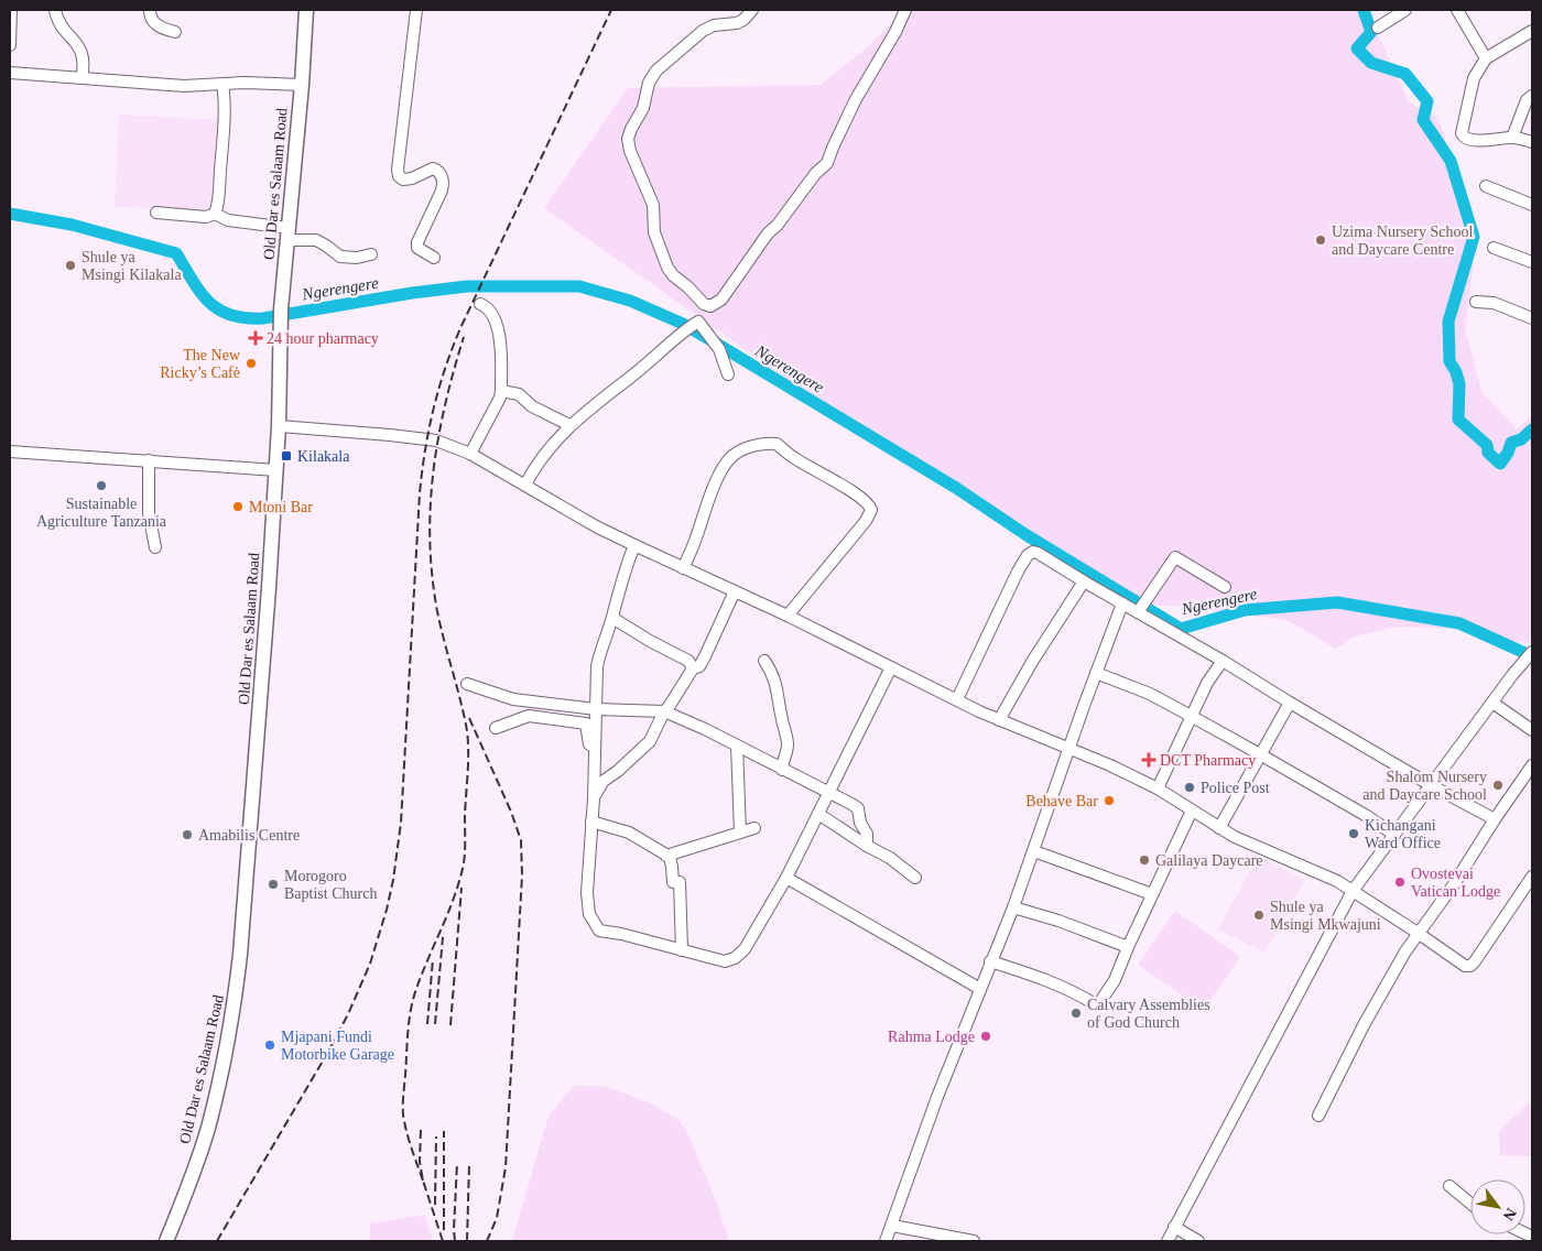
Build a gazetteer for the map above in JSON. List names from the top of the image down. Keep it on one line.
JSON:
{"streets":{"main road":["Old Dar es Salaam Road"]},"water":["Ngerengere"],"places":{"other":["Uzima Nursery School and Daycare Centre","Shule ya Msingi Kilakala","The New Ricky’s Cafè","Sustainable Agriculture Tanzania","Mtoni Bar","Shalom Nursery and Daycare School","Police Post","Behave Bar","Kichangani Ward Office","Amabilis Centre","Galilaya Daycare","Ovostevai Vatican Lodge","Morogoro Baptist Church","Shule ya Msingi Mkwajuni","Calvary Assemblies of God Church","Rahma Lodge","Mjapani Fundi Motorbike Garage"],"health":["24 hour pharmacy","DCT Pharmacy"],"transit":["Kilakala"]},"north":"bottom right"}
